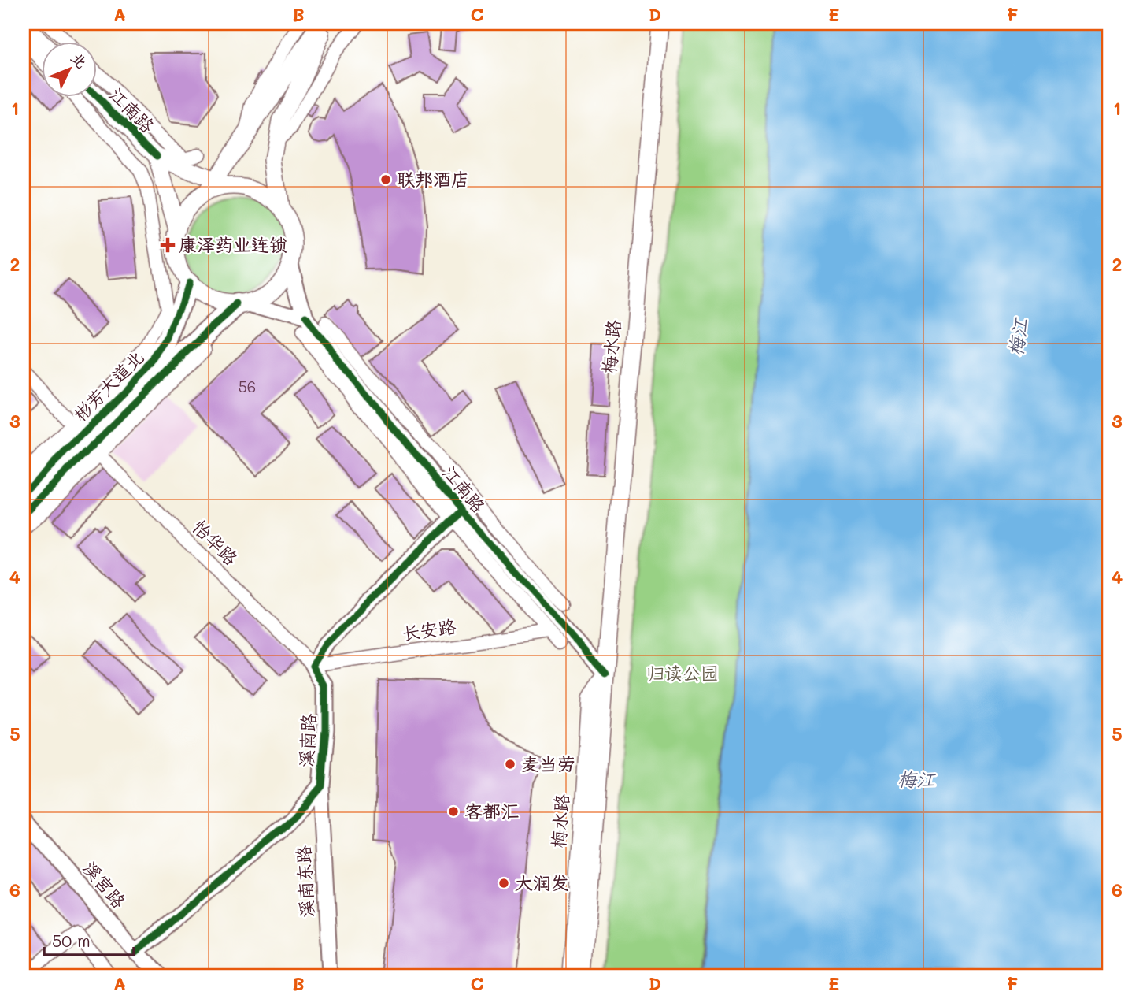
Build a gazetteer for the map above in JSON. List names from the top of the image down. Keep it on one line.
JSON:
{"streets":{"main road":["江南路","梅水路","彬芳大道北"],"street":["怡华路","长安路","溪南路","溪南东路","溪宫路"]},"crossings":[["江南路","梅水路"],["江南路","彬芳大道北"],["彬芳大道北","怡华路"],["怡华路","长安路"],["怡华路","溪南路"],["长安路","溪南路"],["溪南路","溪南东路"],["溪南路","溪宫路"]],"water":["梅江"],"parks":["归读公园"],"places":{"other":["联邦酒店","麦当劳","客都汇","大润发"],"health":["康泽药业连锁"]},"house_numbers":["56"],"scale_bar":"50 m","north":"top right","grid":{"columns":["A","B","C","D","E","F"],"rows":["1","2","3","4","5","6"]}}
